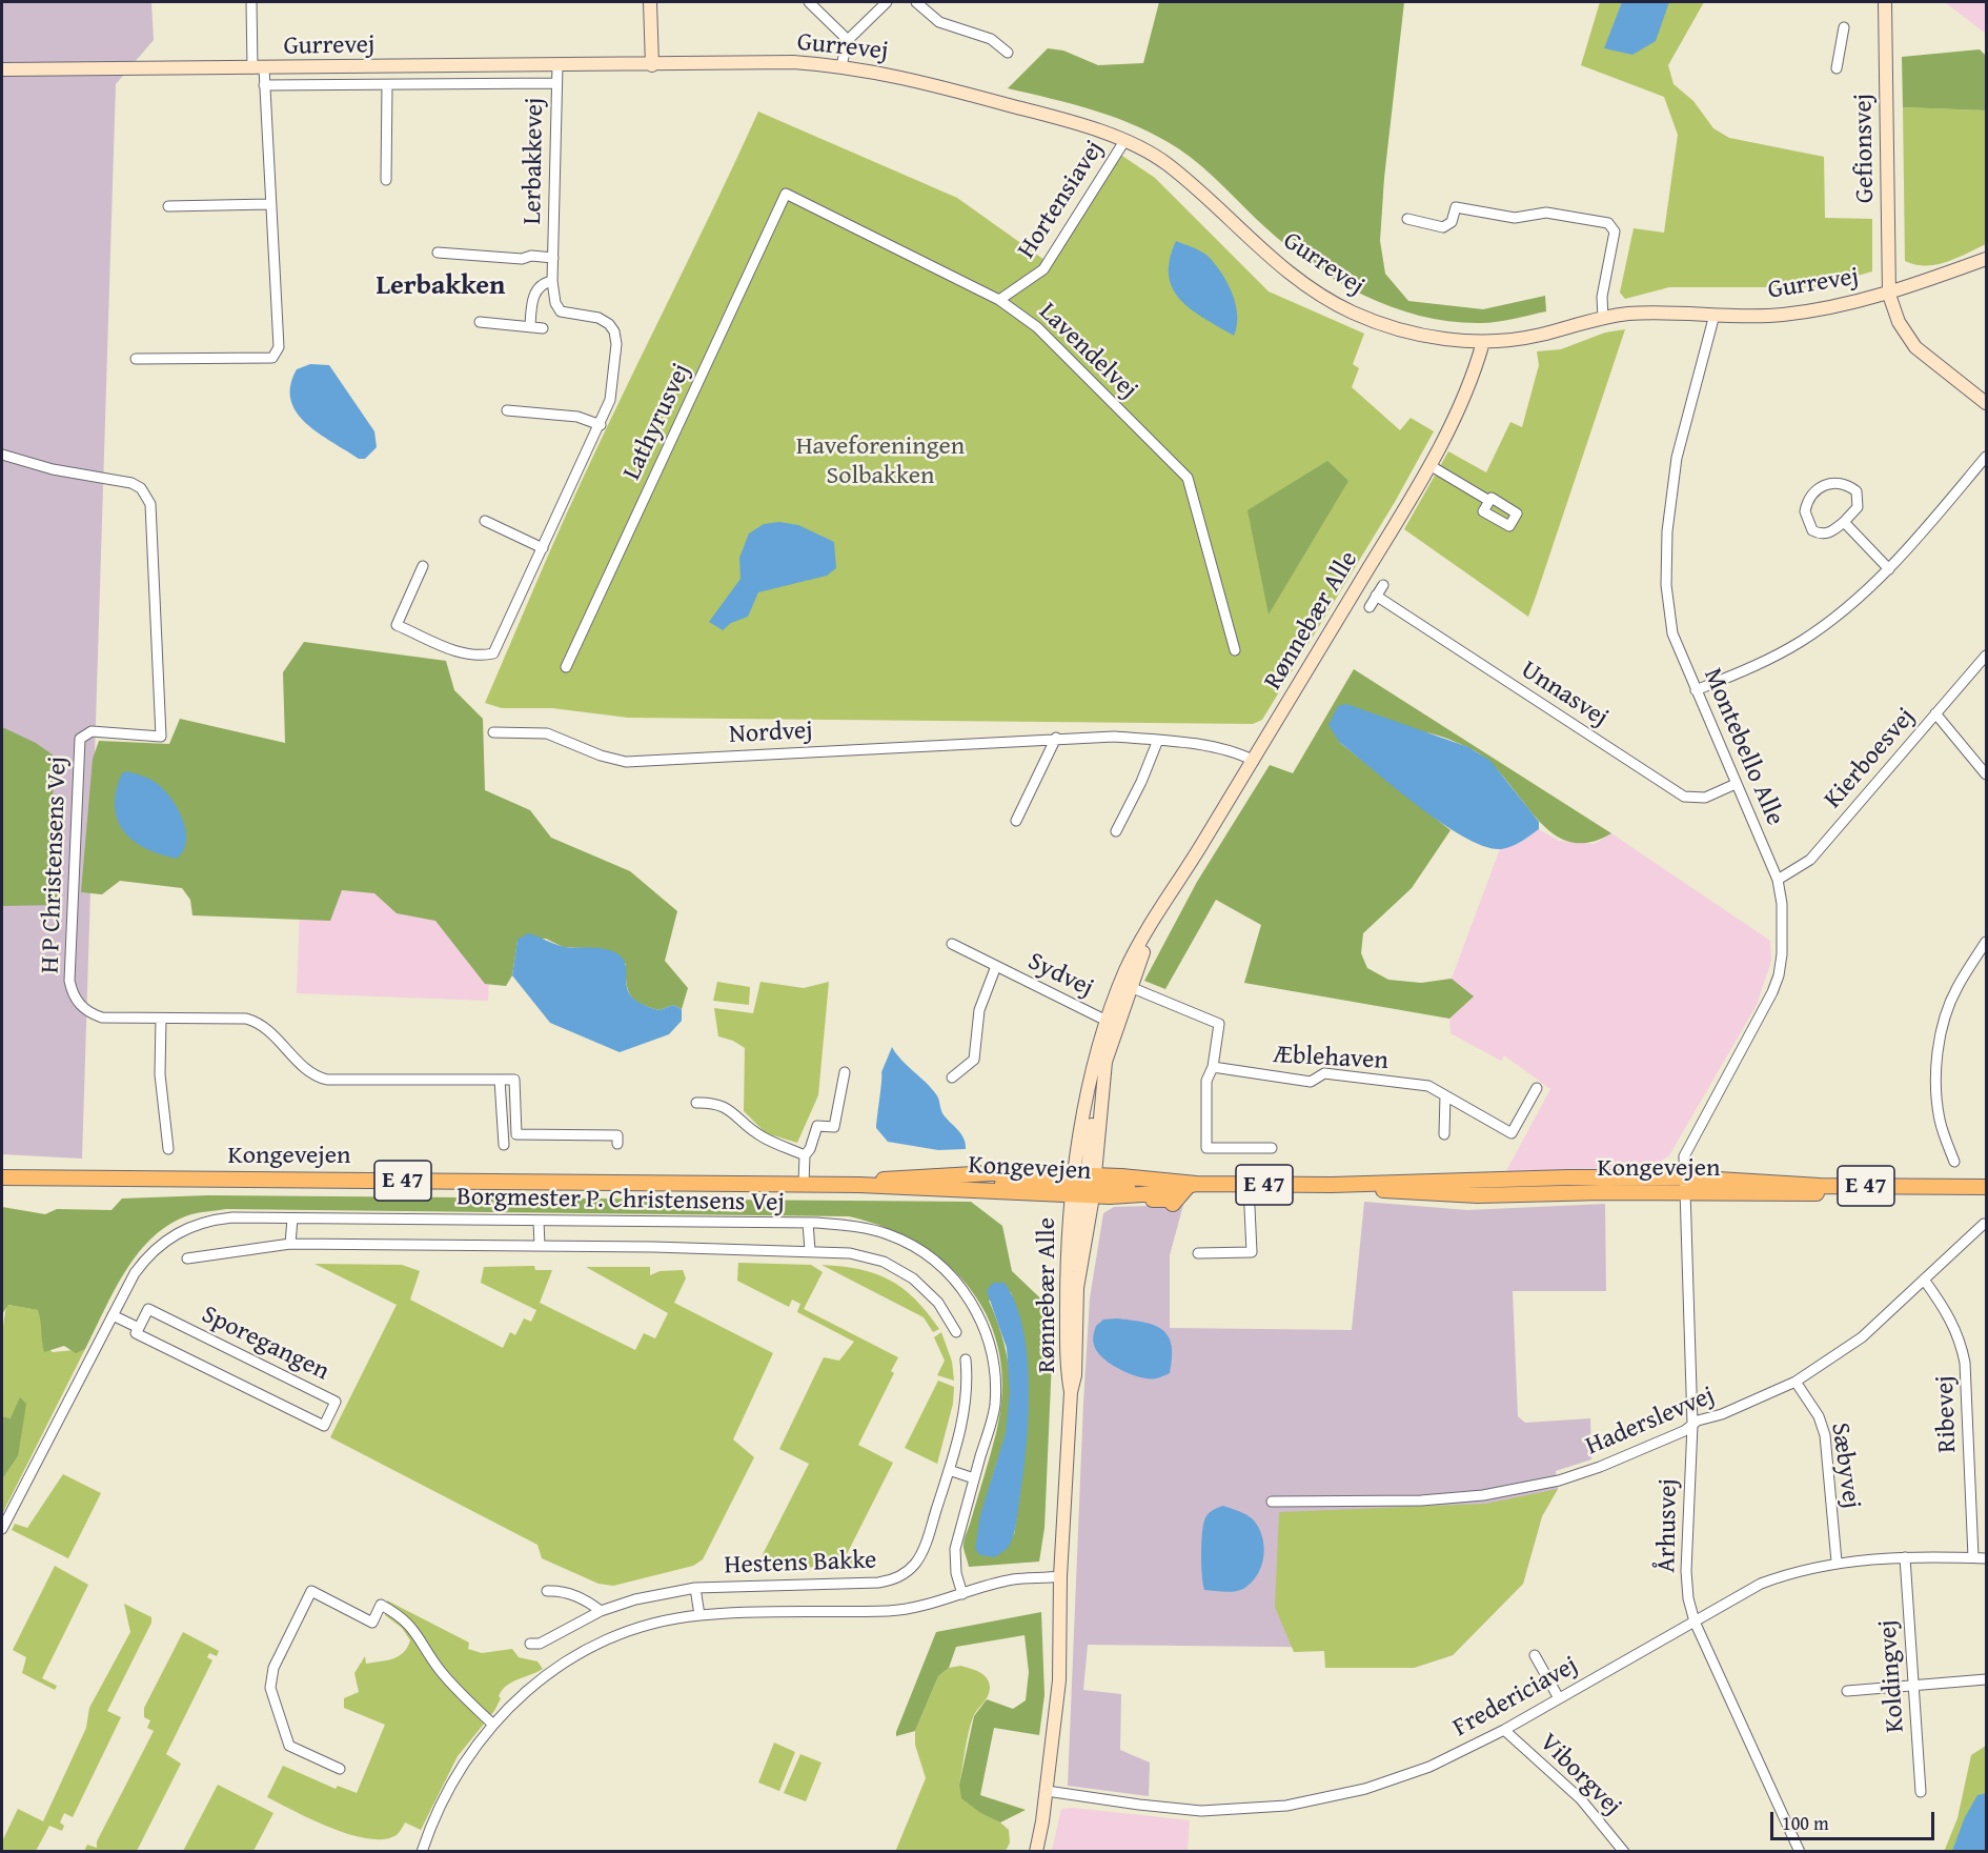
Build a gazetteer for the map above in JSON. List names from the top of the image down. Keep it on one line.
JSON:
{"streets":{"main road":["Gurrevej","Gefionsvej","Rønnebær Alle","Kongevejen","E 47"],"street":["Lerbakkevej","Hortensiavej","Lavendelvej","Lathyrusvej","Unnasvej","Nordvej","Montebello Alle","Kierboesvej","H P Christensens Vej","Sydvej","Æblehaven","Borgmester P. Christensens Vej","Sporegangen","Ribevej","Haderslevvej","Sæbyvej","Århusvej","Hestens Bakke","Koldingvej","Fredericiavej","Viborgvej"]},"crossings":[["Gurrevej","Gefionsvej"],["Gurrevej","Lerbakkevej"],["Gurrevej","Hortensiavej"],["Gurrevej","Rønnebær Alle"],["Gurrevej","Montebello Alle"],["Hortensiavej","Lavendelvej"],["Lavendelvej","Lathyrusvej"],["Rønnebær Alle","Nordvej"],["Rønnebær Alle","Sydvej"],["Rønnebær Alle","Kongevejen"],["Rønnebær Alle","Fredericiavej"],["Unnasvej","Montebello Alle"],["Montebello Alle","Kierboesvej"],["Montebello Alle","Kongevejen"],["Montebello Alle","Århusvej"],["Kongevejen","Århusvej"],["Borgmester P. Christensens Vej","Sporegangen"],["Ribevej","Haderslevvej"],["Ribevej","Fredericiavej"],["Haderslevvej","Sæbyvej"],["Haderslevvej","Århusvej"],["Sæbyvej","Fredericiavej"],["Århusvej","Fredericiavej"],["Koldingvej","Fredericiavej"],["Fredericiavej","Viborgvej"]],"districts":["Lerbakken"],"parks":["Haveforeningen Solbakken"],"scale_bar":"100 m"}
